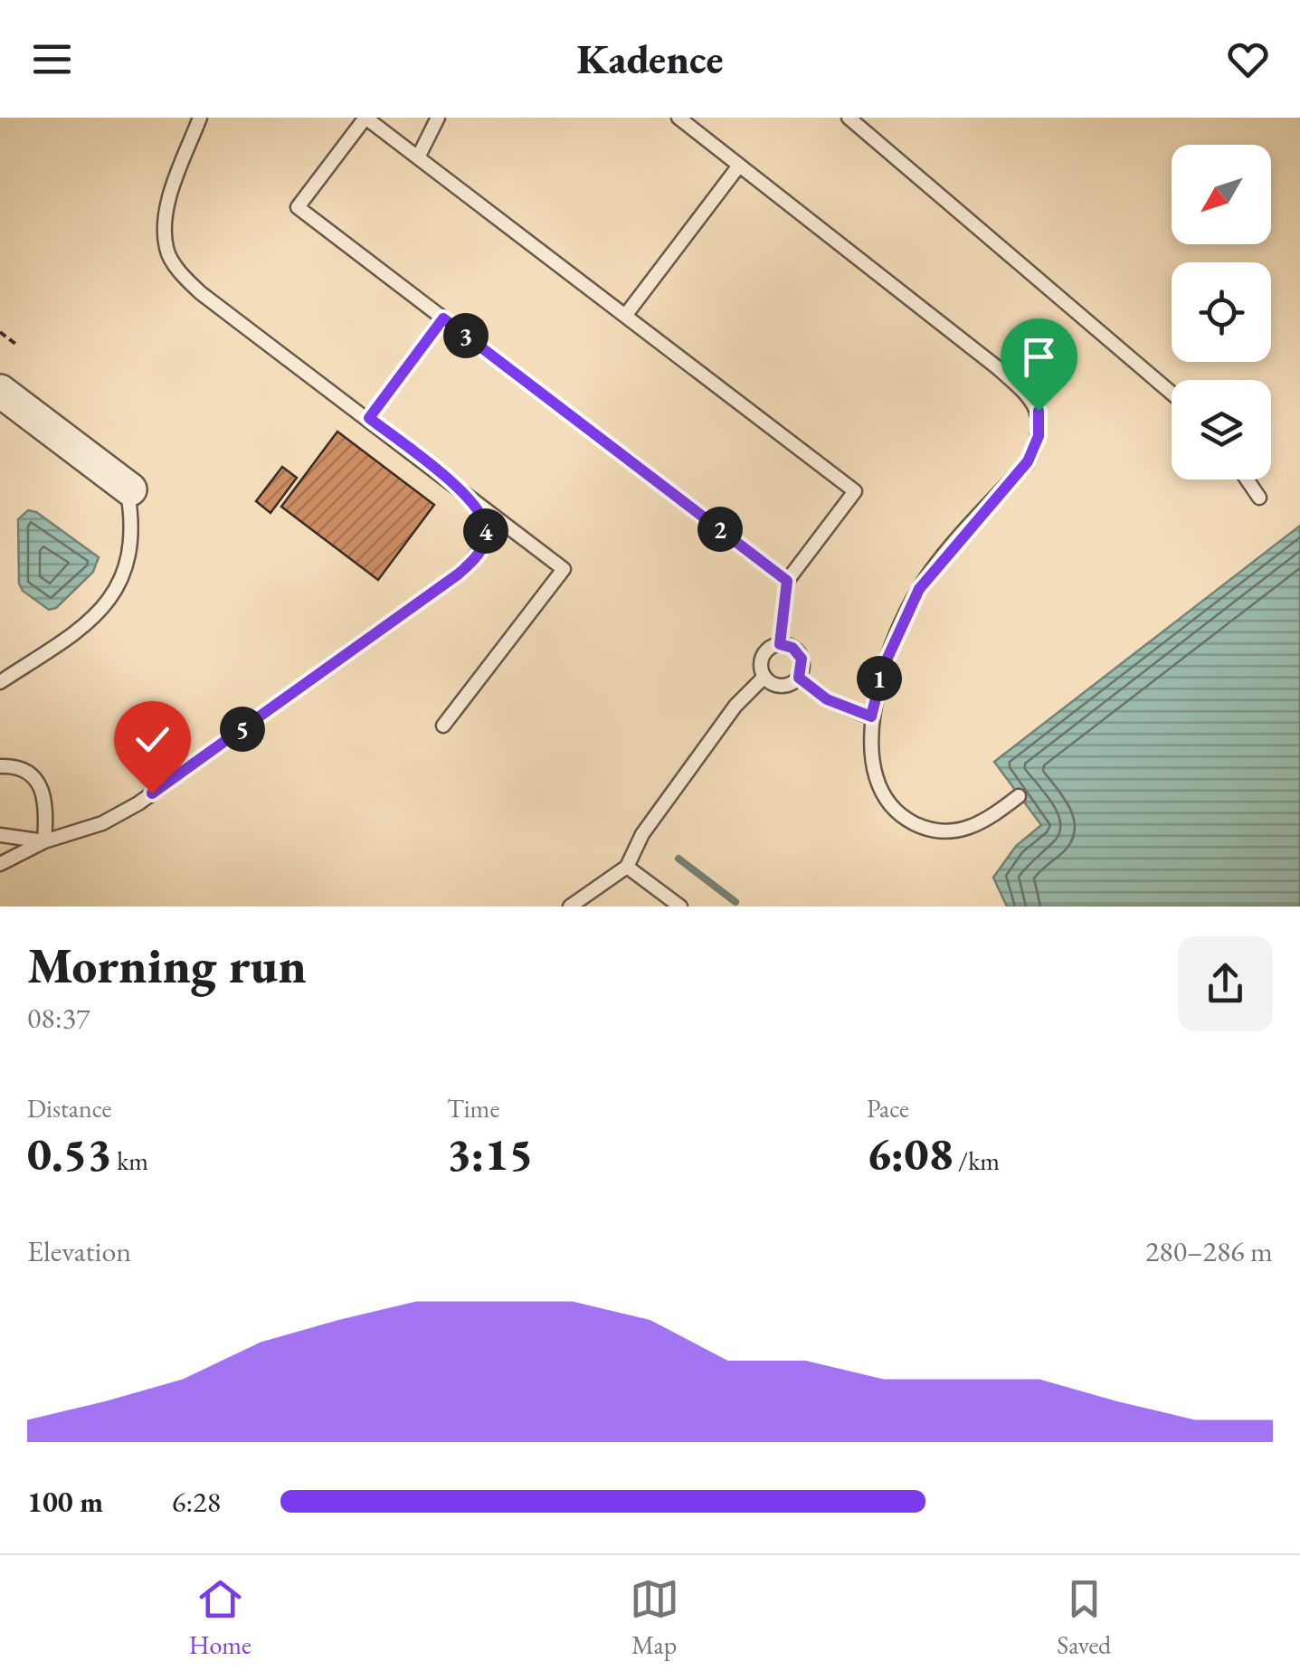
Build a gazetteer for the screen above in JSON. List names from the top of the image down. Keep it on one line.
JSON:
{"north":"bottom left","page":{"header":"Kadence","pins":["3","2","4","1","5"],"heading":["Morning run","08:37"],"stats":[["Distance","0.53 km"],["Time","3:15"],["Pace","6:08 /km"]],"chart":["Elevation","280–286 m"],"list":[{"name":"100 m","note":"6:28"}],"tabs":["Home","Map","Saved"]}}
